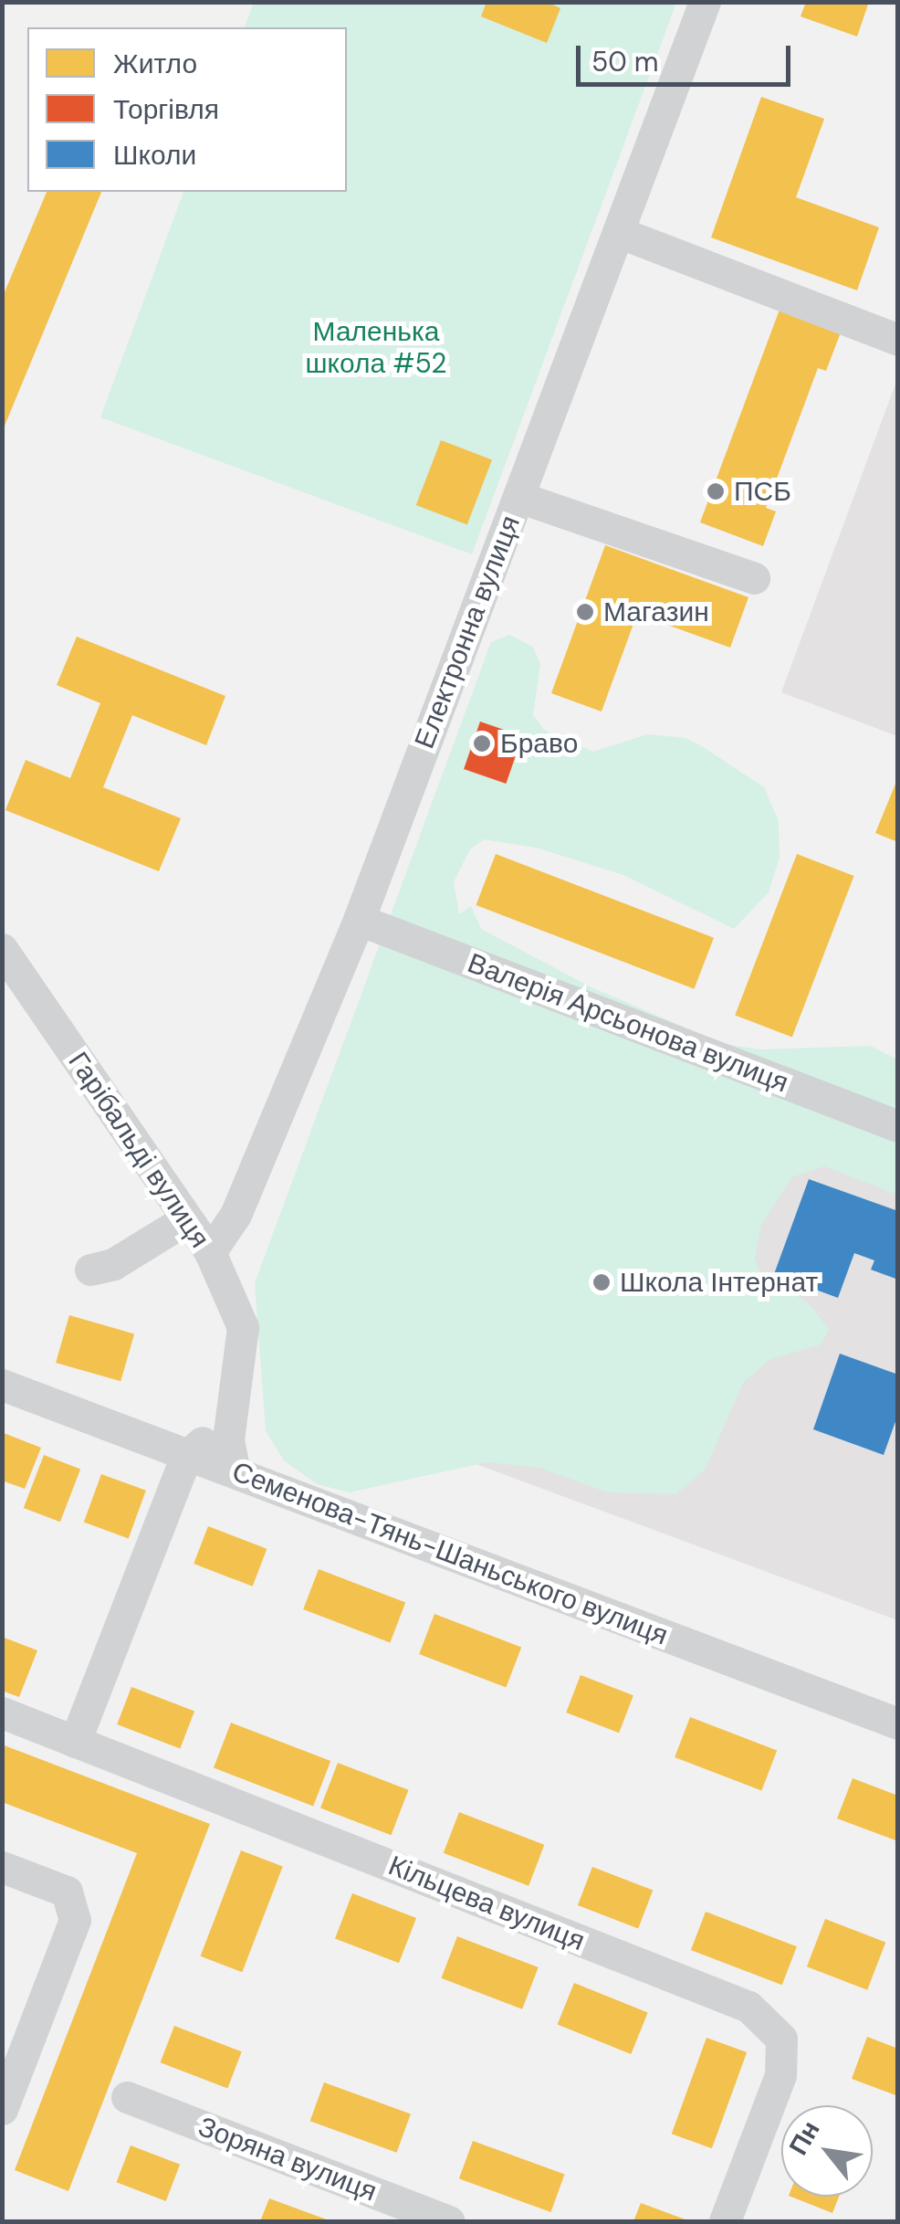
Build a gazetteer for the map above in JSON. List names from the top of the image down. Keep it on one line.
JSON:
{"streets":{"street":["Електронна вулиця","Валерія Арсьонова вулиця","Гарібальді вулиця","Семенова-Тянь-Шаньського вулиця","Кільцева вулиця","Зоряна вулиця"]},"crossings":[["Електронна вулиця","Валерія Арсьонова вулиця"],["Електронна вулиця","Гарібальді вулиця"],["Гарібальді вулиця","Семенова-Тянь-Шаньського вулиця"]],"parks":["Маленька школа #52"],"places":["ПСБ","Магазин","Браво","Школа Інтернат"],"legend":["Житло","Торгівля","Школи"],"scale_bar":"50 m","north":"top left"}
